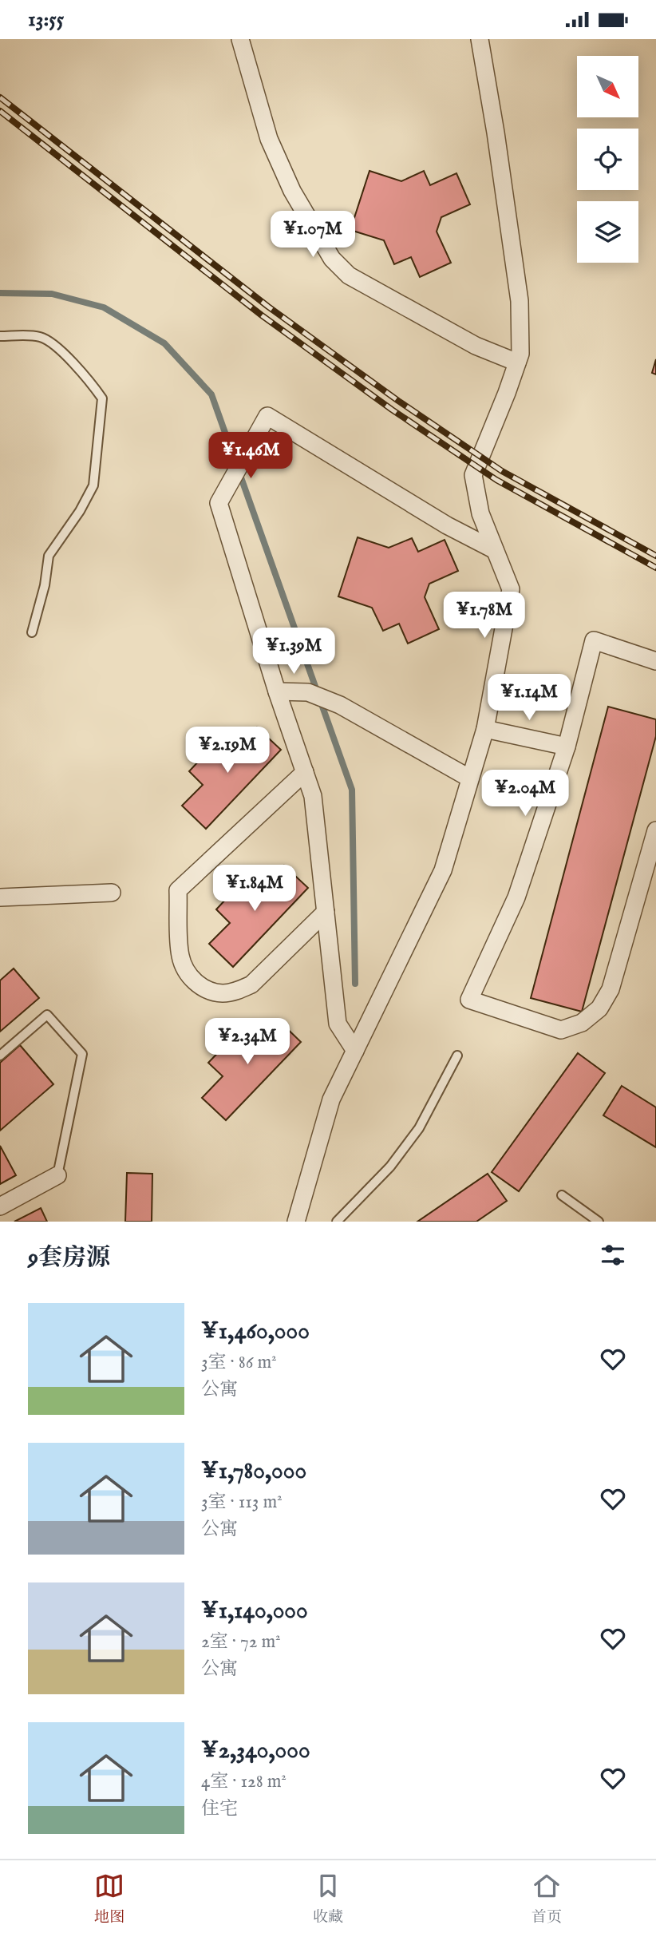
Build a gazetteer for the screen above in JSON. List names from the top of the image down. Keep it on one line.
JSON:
{"north":"bottom right","page":{"status":"13:55","price":["¥1.07M","¥1.46M","¥1.78M","¥1.39M","¥1.14M","¥2.19M","¥2.04M","¥1.84M","¥2.34M"],"heading":"9套房源","list":[{"name":"¥1,460,000","note":"3室 · 86 m² · 公寓"},{"name":"¥1,780,000","note":"3室 · 113 m² · 公寓"},{"name":"¥1,140,000","note":"2室 · 72 m² · 公寓"},{"name":"¥2,340,000","note":"4室 · 128 m² · 住宅"}],"tabs":["地图","收藏","首页"]}}
